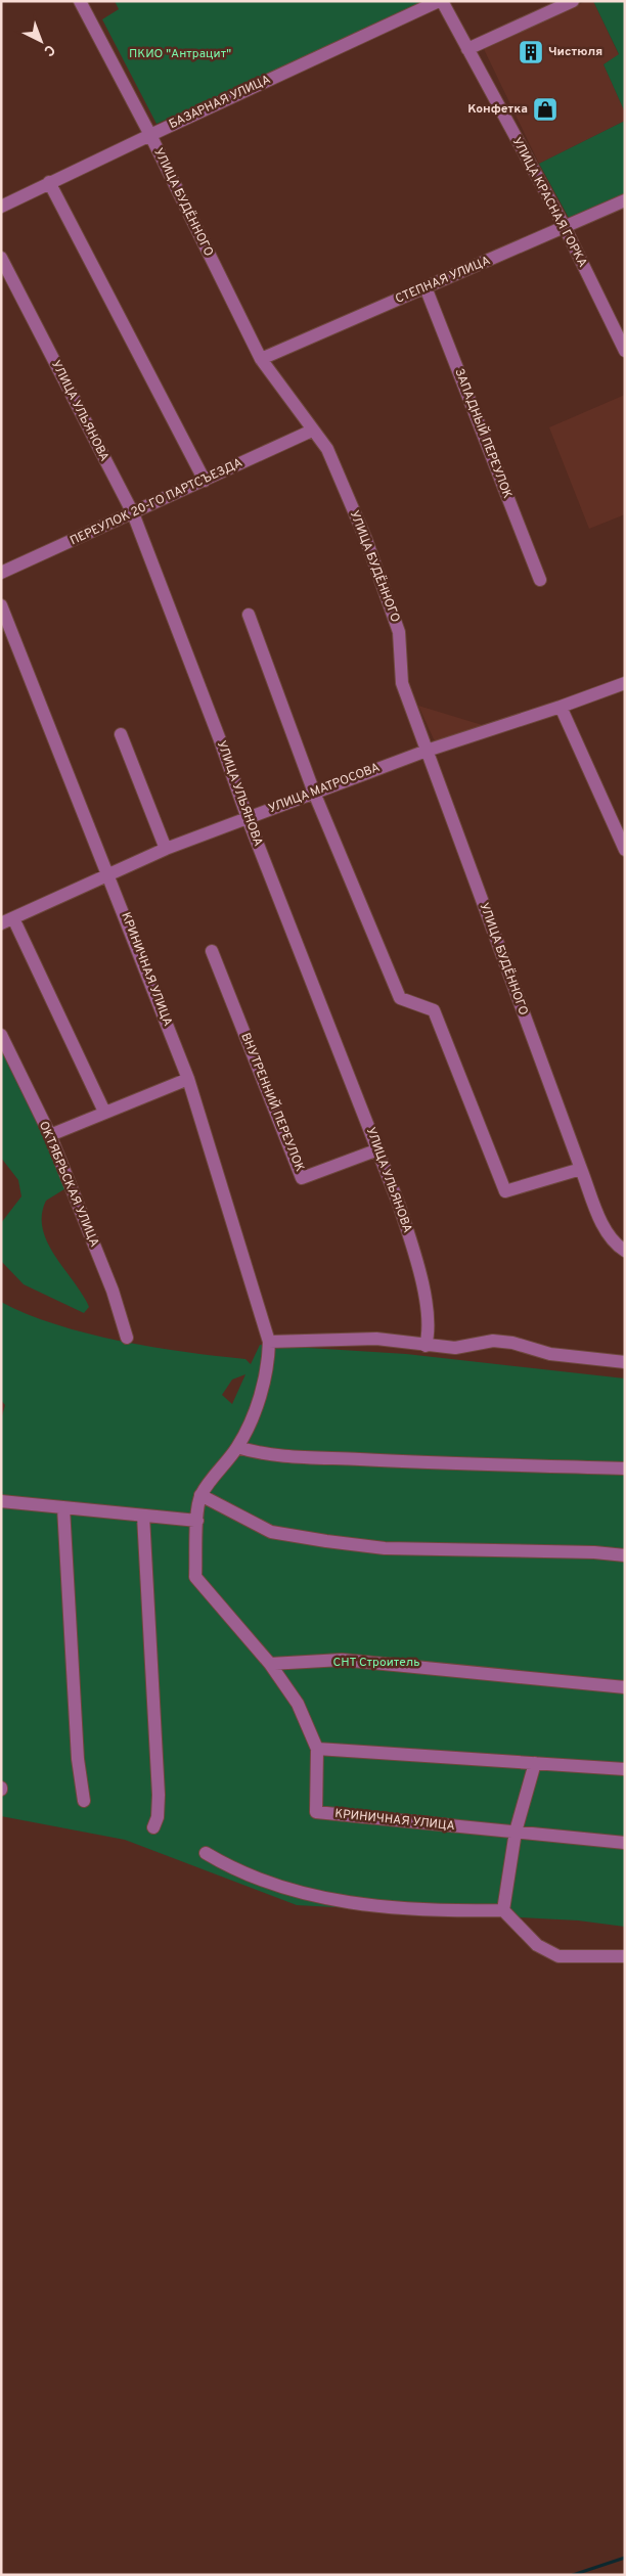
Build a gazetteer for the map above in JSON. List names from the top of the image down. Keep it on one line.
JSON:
{"streets":{"street":["БАЗАРНАЯ УЛИЦА","УЛИЦА БУДЁННОГО","УЛИЦА КРАСНАЯ ГОРКА","СТЕПНАЯ УЛИЦА","УЛИЦА УЛЬЯНОВА","ЗАПАДНЫЙ ПЕРЕУЛОК","ПЕРЕУЛОК 20-ГО ПАРТСЪЕЗДА","УЛИЦА МАТРОСОВА","КРИНИЧНАЯ УЛИЦА","ВНУТРЕННИЙ ПЕРЕУЛОК","ОКТЯБРЬСКАЯ УЛИЦА"]},"crossings":[["БАЗАРНАЯ УЛИЦА","УЛИЦА БУДЁННОГО"],["БАЗАРНАЯ УЛИЦА","УЛИЦА КРАСНАЯ ГОРКА"],["УЛИЦА БУДЁННОГО","СТЕПНАЯ УЛИЦА"],["УЛИЦА БУДЁННОГО","ПЕРЕУЛОК 20-ГО ПАРТСЪЕЗДА"],["УЛИЦА БУДЁННОГО","УЛИЦА МАТРОСОВА"],["УЛИЦА КРАСНАЯ ГОРКА","СТЕПНАЯ УЛИЦА"],["СТЕПНАЯ УЛИЦА","ЗАПАДНЫЙ ПЕРЕУЛОК"],["УЛИЦА УЛЬЯНОВА","ПЕРЕУЛОК 20-ГО ПАРТСЪЕЗДА"],["УЛИЦА УЛЬЯНОВА","УЛИЦА МАТРОСОВА"],["УЛИЦА УЛЬЯНОВА","ВНУТРЕННИЙ ПЕРЕУЛОК"],["УЛИЦА МАТРОСОВА","КРИНИЧНАЯ УЛИЦА"]],"parks":["ПКИО \"Антрацит\"","СНТ Строитель"],"places":{"building":["Чистюля"],"shop":["Конфетка"]},"north":"bottom right"}
